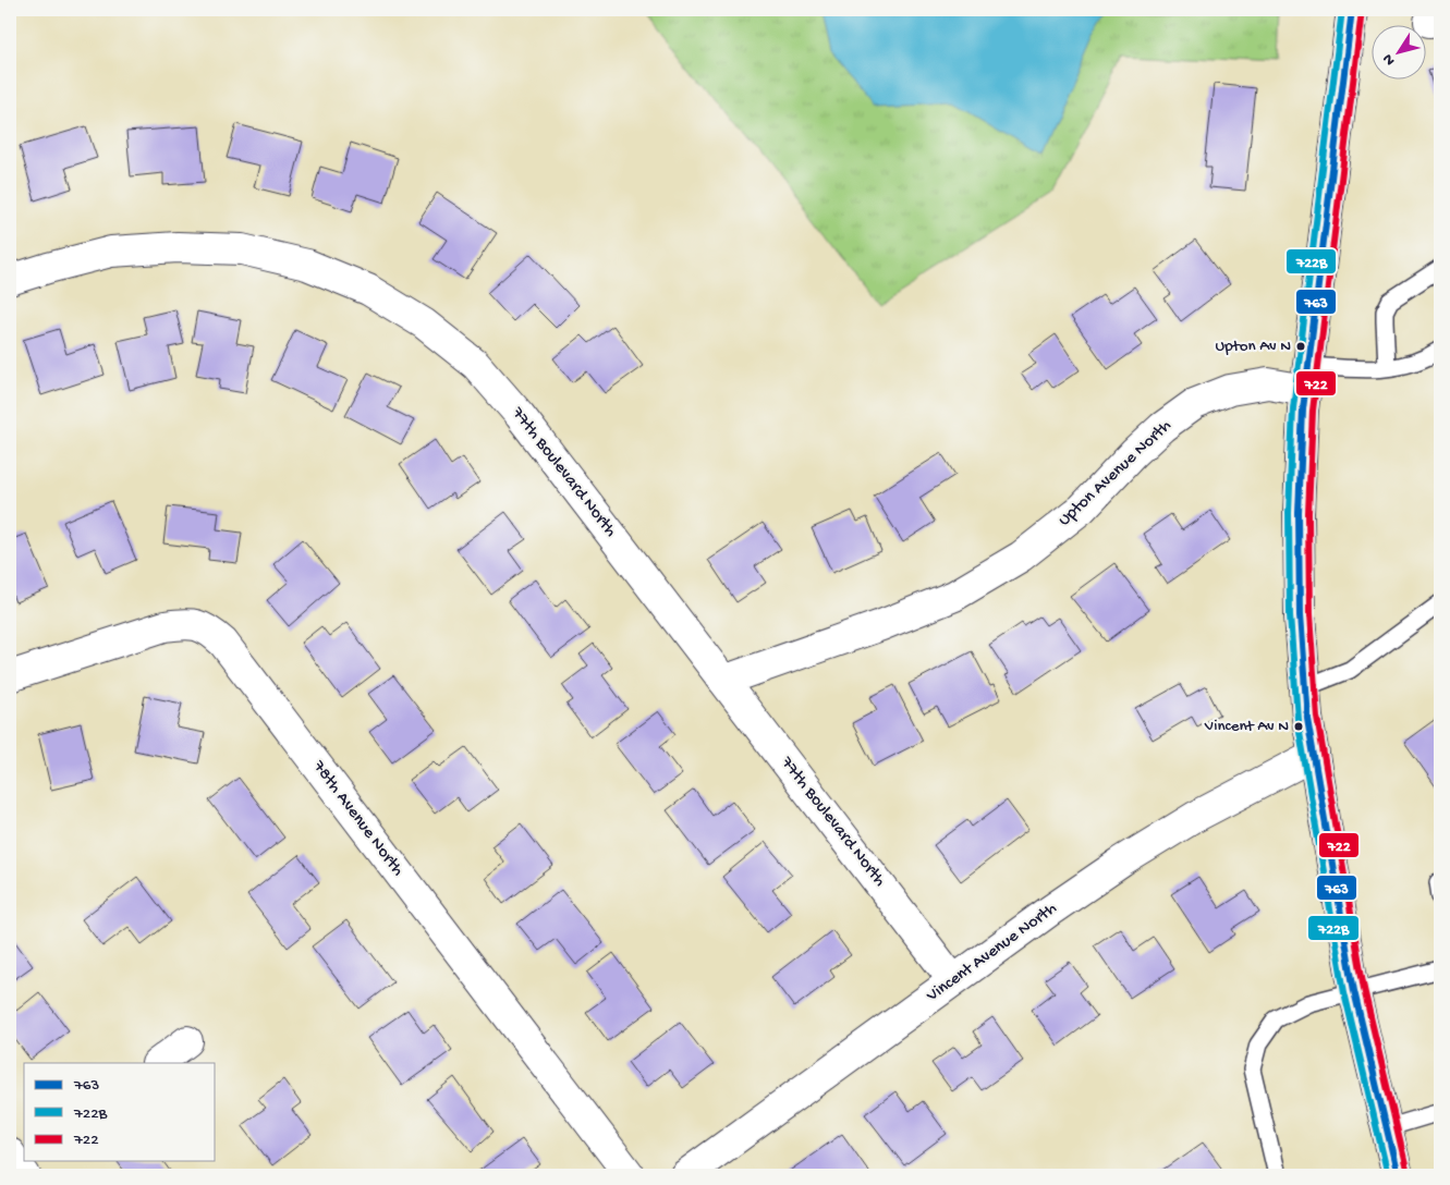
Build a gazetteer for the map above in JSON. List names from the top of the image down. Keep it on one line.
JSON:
{"streets":{"street":["77th Boulevard North","Upton Avenue North","78th Avenue North","Vincent Avenue North"]},"crossings":[["77th Boulevard North","Upton Avenue North"],["77th Boulevard North","Vincent Avenue North"]],"places":["Upton Av N","Vincent Av N"],"lines":["transit line 763","transit line 722B","transit line 722"],"legend":["763","722B","722"],"north":"bottom left"}
